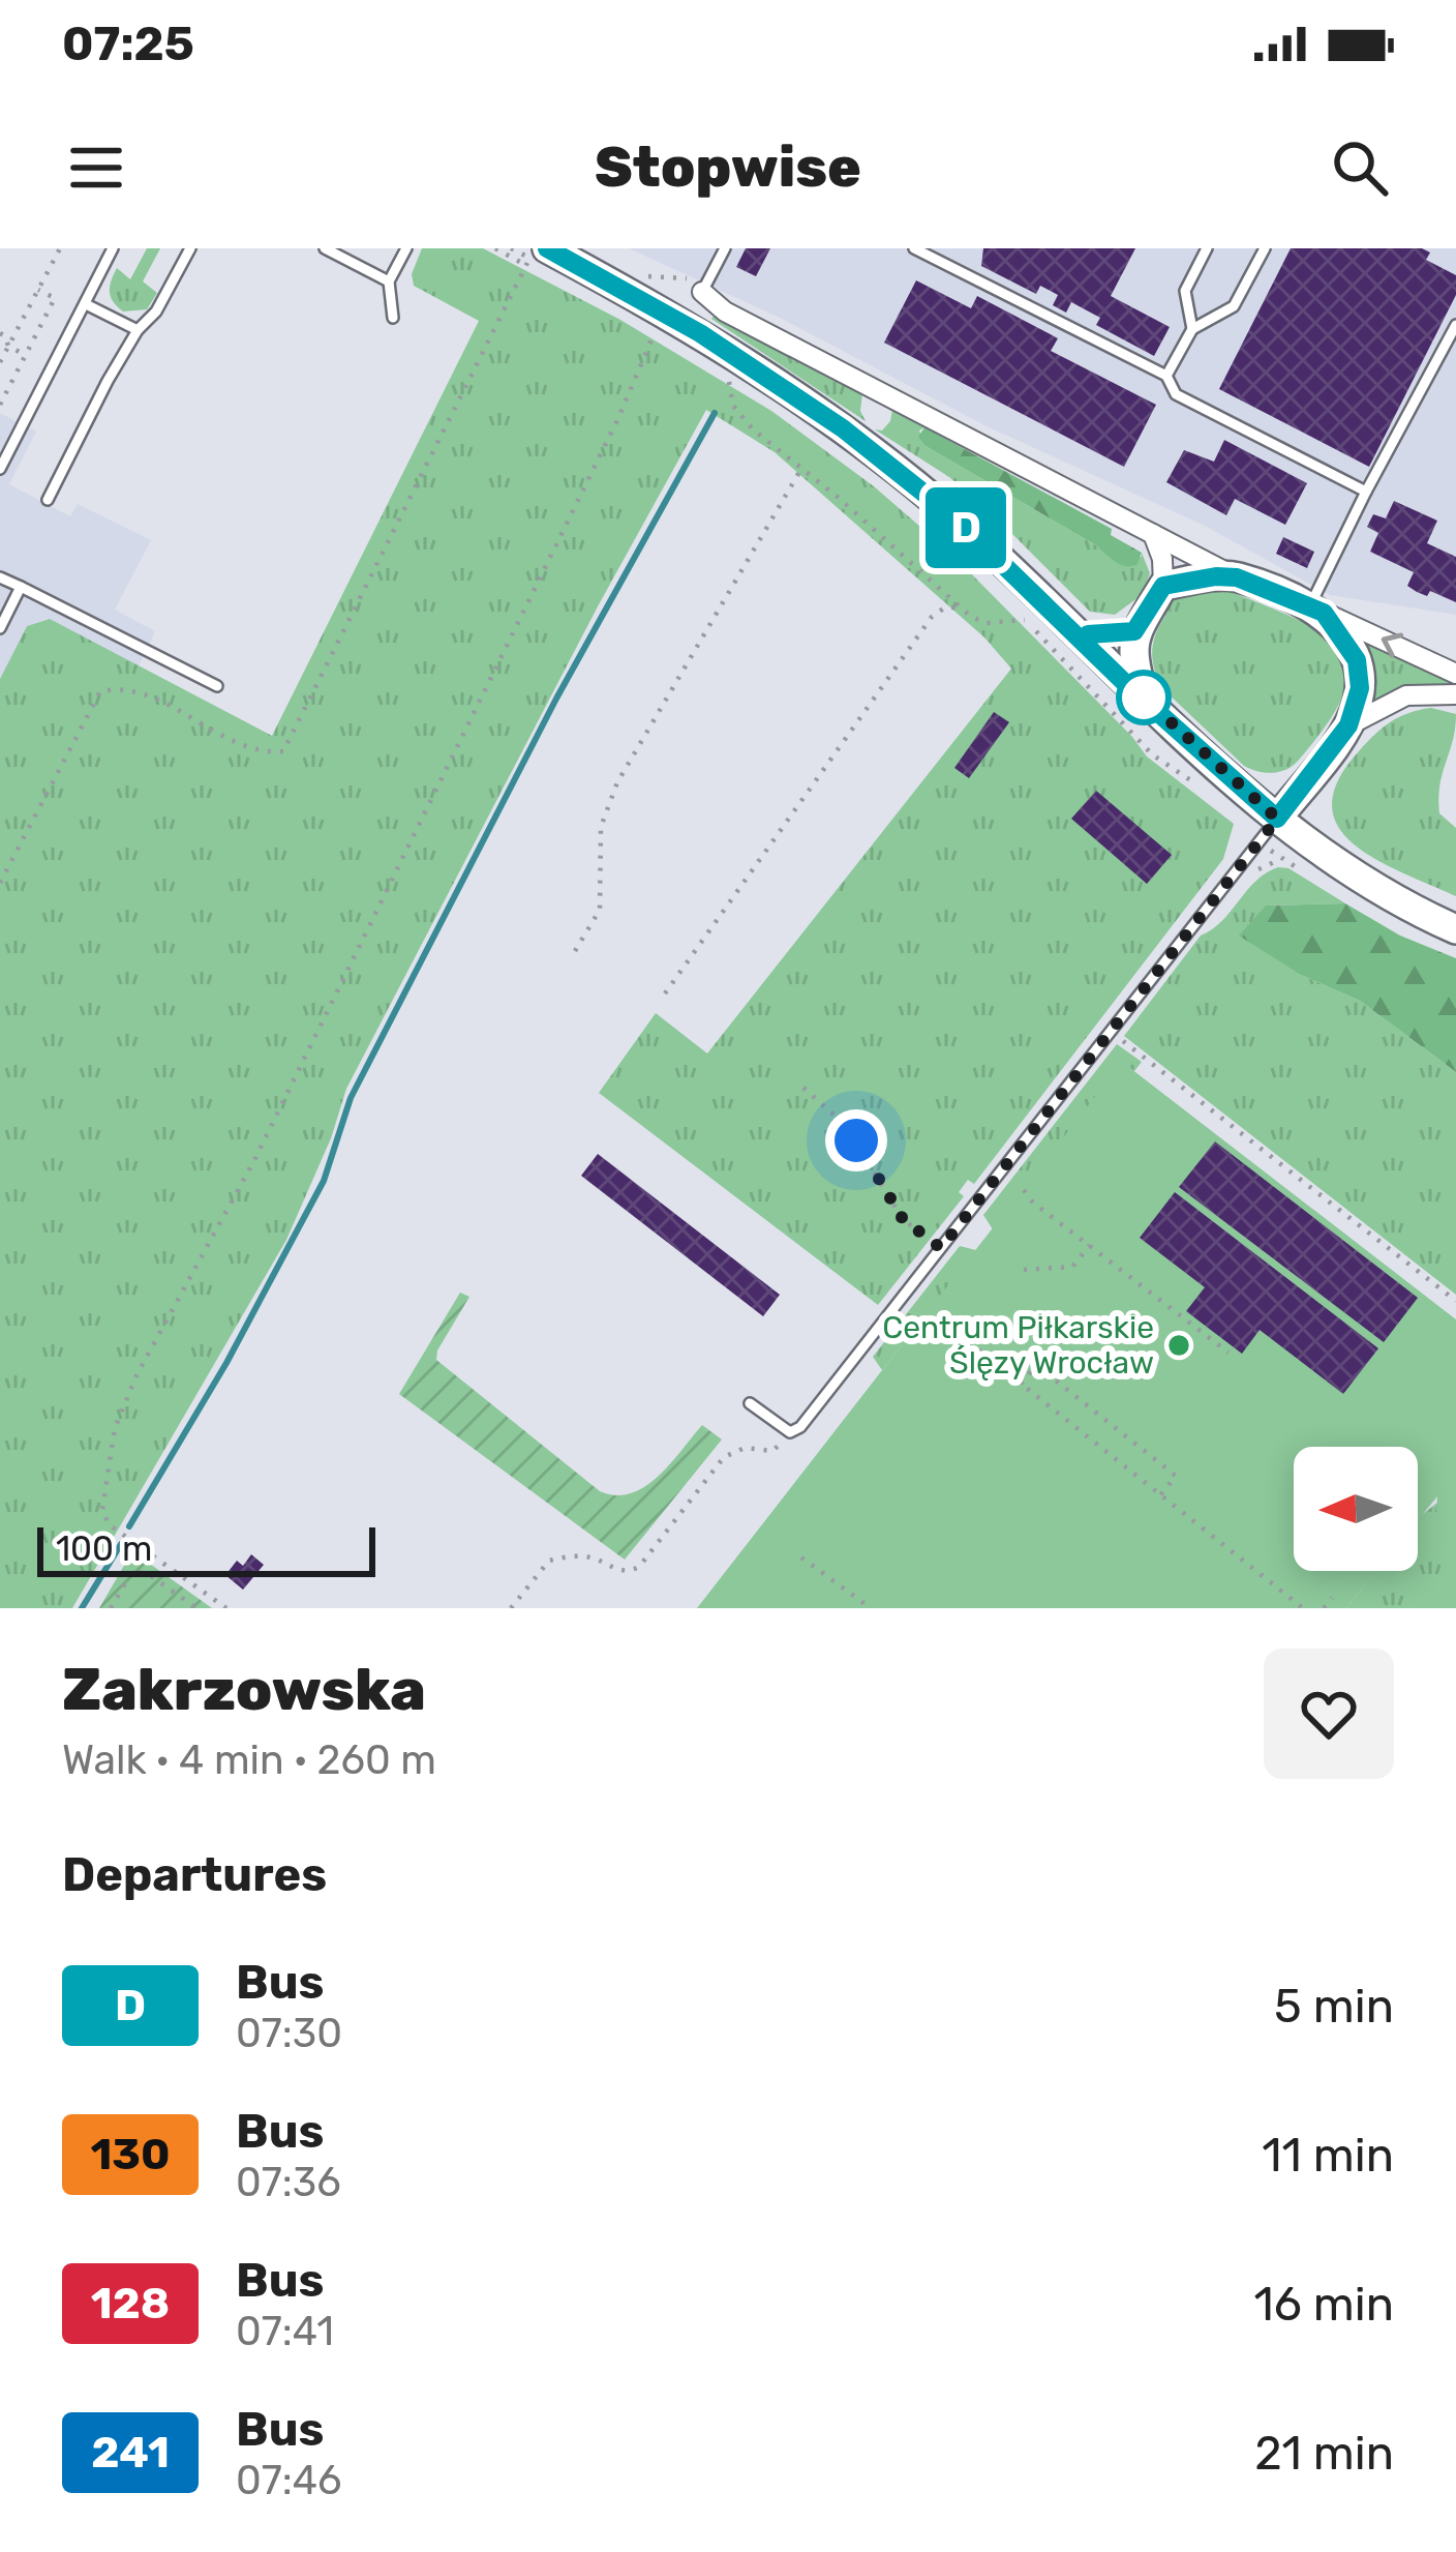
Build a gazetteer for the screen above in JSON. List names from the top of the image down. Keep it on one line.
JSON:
{"places":["Centrum Piłkarskie Ślęzy Wrocław"],"lines":["bus line D"],"scale_bar":"100 m","north":"left","page":{"status":"07:25","header":"Stopwise","on_map":"D","scale":"100 m","heading":[["Zakrzowska","Walk · 4 min · 260 m"],"Departures"],"list":[{"mark":"D","name":"Bus","note":"07:30","value":"5 min"},{"mark":"130","name":"Bus","note":"07:36","value":"11 min"},{"mark":"128","name":"Bus","note":"07:41","value":"16 min"},{"mark":"241","name":"Bus","note":"07:46","value":"21 min"}]}}
